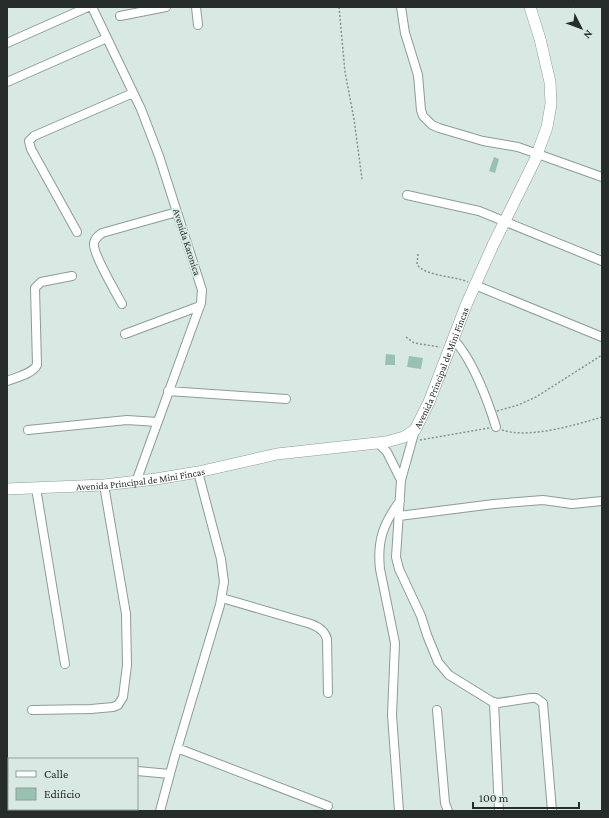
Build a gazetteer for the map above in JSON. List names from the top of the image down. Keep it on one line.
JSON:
{"streets":{"street":["Avenida Karonica","Avenida Principal de Mini Fincas"]},"crossings":[["Avenida Karonica","Avenida Principal de Mini Fincas"]],"legend":["Calle","Edificio"],"scale_bar":"100 m","north":"bottom right"}
